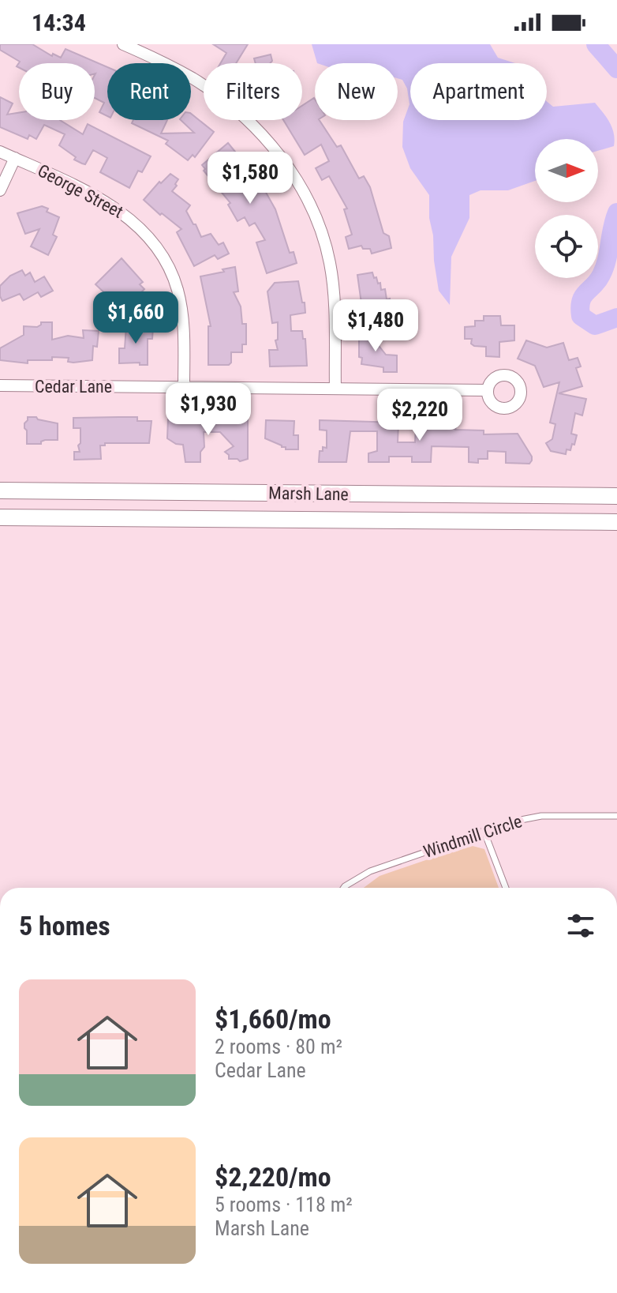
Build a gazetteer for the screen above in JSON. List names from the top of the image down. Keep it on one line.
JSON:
{"streets":{"main road":["Marsh Lane"],"street":["George Street","Cedar Lane"],"lane":["Windmill Circle"]},"crossings":[["George Street","Cedar Lane"]],"north":"right","page":{"status":"14:34","chip":["Buy","Rent","Filters","New","Apartment"],"price":["$1,580","$1,660","$1,480","$1,930","$2,220"],"heading":"5 homes","list":[{"name":"$1,660/mo","note":"2 rooms · 80 m² · Cedar Lane"},{"name":"$2,220/mo","note":"5 rooms · 118 m² · Marsh Lane"}]}}
